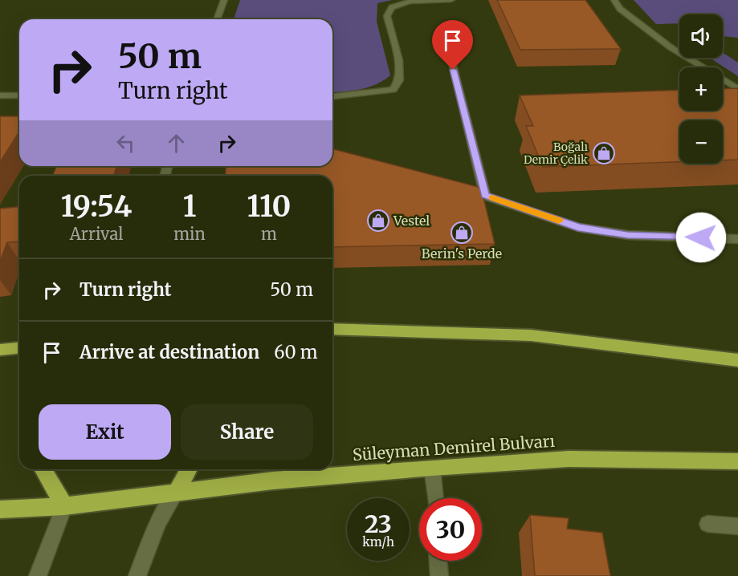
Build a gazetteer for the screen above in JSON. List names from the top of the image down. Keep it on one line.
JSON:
{"streets":{"highway":["Süleyman Demirel Bulvarı"]},"places":{"shop":["Boğalı Demir Çelik","Vestel","Berin's Perde"]},"page":{"map_buttons":["+","−"],"turn":["50 m","Turn right"],"eta":["19:54","Arrival","1","min","110","m"],"list":[{"name":"Turn right","value":"50 m"},{"name":"Arrive at destination","value":"60 m"}],"buttons":["Exit","Share"],"speed":"23 km/h","limit":"30"}}
